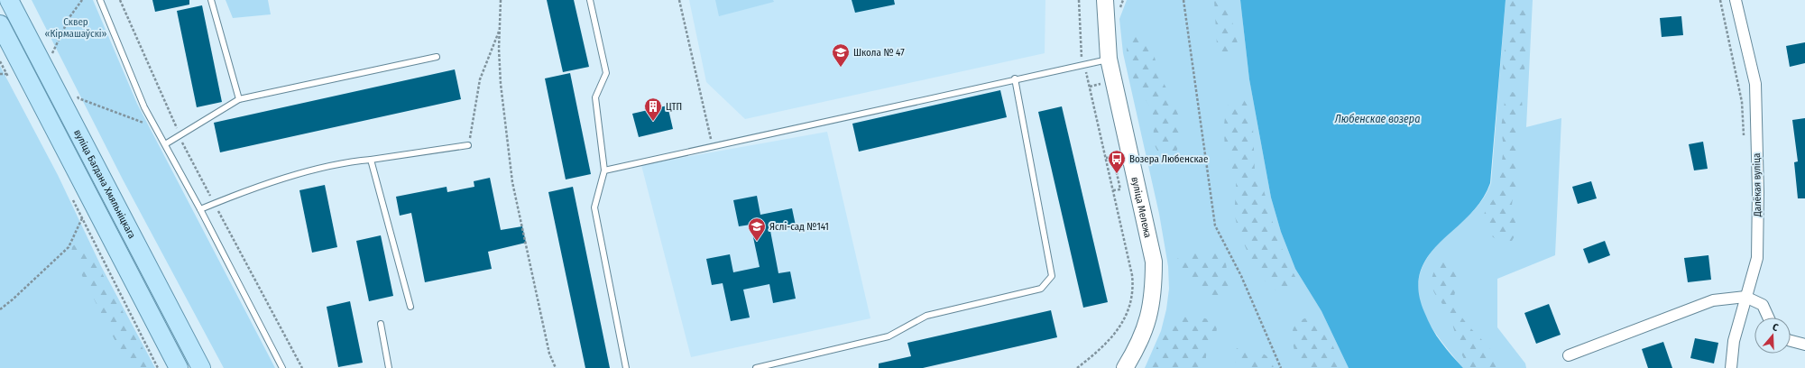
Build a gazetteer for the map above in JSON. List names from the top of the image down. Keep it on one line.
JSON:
{"streets":{"main road":["вуліца Багдана Хмяльніцкага","вуліца Мележа"],"street":["Далёкая вуліца"]},"water":["Любенскае возера"],"parks":["Сквер «Кірмашаўскі»"],"places":{"school or university":["Школа № 47","Яслі-сад №141"],"building":["ЦТП"],"bus stop":["Возера Любенскае"]},"north":"top"}
